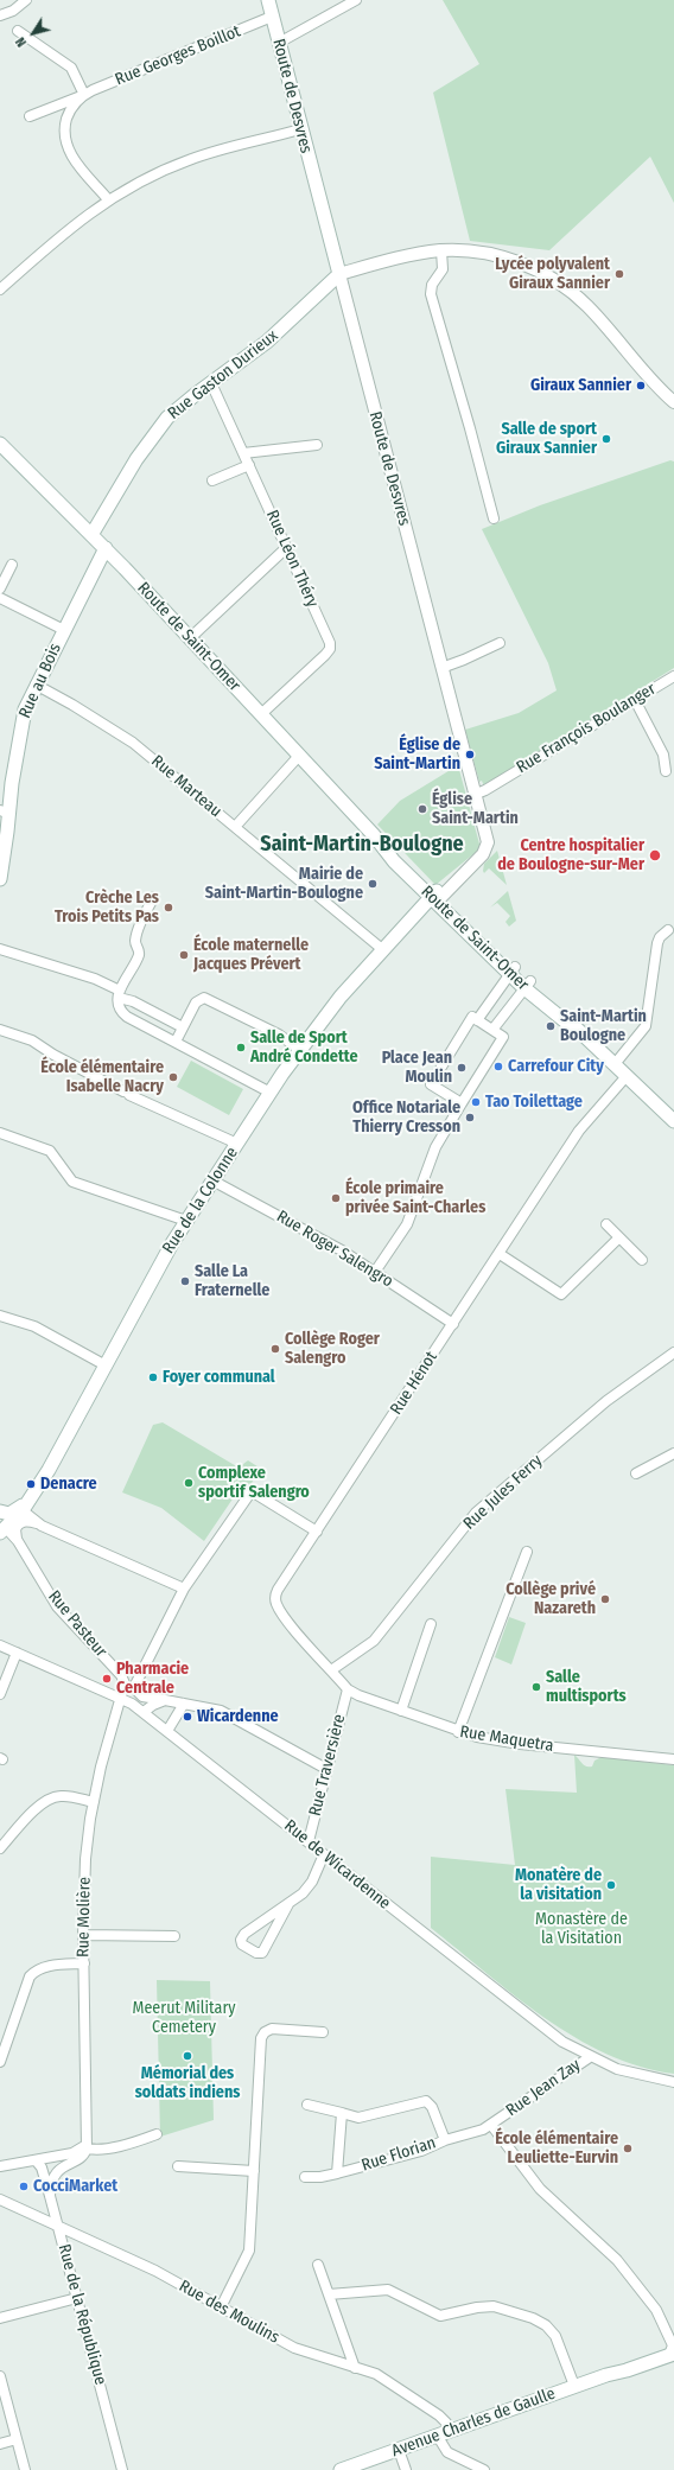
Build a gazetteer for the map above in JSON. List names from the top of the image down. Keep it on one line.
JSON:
{"streets":{"main road":["Route de Desvres","Rue Gaston Durieux","Route de Saint-Omer","Rue au Bois","Rue de la Colonne","Avenue Charles de Gaulle"],"street":["Rue Georges Boillot","Rue Léon Théry","Rue François Boulanger","Rue Marteau","Rue Roger Salengro","Rue Hénot","Rue Jules Ferry","Rue Pasteur","Rue Maquetra","Rue Traversière","Rue de Wicardenne","Rue Molière","Rue Jean Zay","Rue Florian","Rue des Moulins","Rue de la République"]},"crossings":[["Rue Georges Boillot","Route de Desvres"],["Route de Desvres","Rue Gaston Durieux"],["Route de Desvres","Route de Saint-Omer"],["Route de Desvres","Rue François Boulanger"],["Route de Desvres","Rue de la Colonne"],["Rue Gaston Durieux","Rue Léon Théry"],["Rue Gaston Durieux","Route de Saint-Omer"],["Rue Léon Théry","Route de Saint-Omer"],["Route de Saint-Omer","Rue au Bois"],["Route de Saint-Omer","Rue de la Colonne"],["Route de Saint-Omer","Rue Hénot"],["Rue au Bois","Rue Marteau"],["Rue Marteau","Rue de la Colonne"],["Rue de la Colonne","Rue Roger Salengro"],["Rue de la Colonne","Rue Pasteur"],["Rue Roger Salengro","Rue Hénot"],["Rue Hénot","Rue Jules Ferry"],["Rue Hénot","Rue Maquetra"],["Rue Hénot","Rue Traversière"],["Rue Pasteur","Rue de Wicardenne"],["Rue Pasteur","Rue Molière"],["Rue Maquetra","Rue Traversière"],["Rue Traversière","Rue de Wicardenne"],["Rue de Wicardenne","Rue Molière"],["Rue de Wicardenne","Rue Jean Zay"],["Rue Jean Zay","Rue Florian"],["Rue des Moulins","Rue de la République"],["Rue des Moulins","Avenue Charles de Gaulle"]],"districts":["Saint-Martin-Boulogne"],"parks":["Monastère de la Visitation","Meerut Military Cemetery"],"places":["Lycée polyvalent Giraux Sannier","Giraux Sannier","Salle de sport Giraux Sannier","Église de Saint-Martin","Église Saint-Martin","Centre hospitalier de Boulogne-sur-Mer","Mairie de Saint-Martin-Boulogne","Crèche Les Trois Petits Pas","École maternelle Jacques Prévert","Saint-Martin Boulogne","Salle de Sport André Condette","Carrefour City","Place Jean Moulin","École élémentaire Isabelle Nacry","Tao Toilettage","Office Notariale Thierry Cresson","École primaire privée Saint-Charles","Salle La Fraternelle","Collège Roger Salengro","Foyer communal","Complexe sportif Salengro","Denacre","Collège privé Nazareth","Pharmacie Centrale","Salle multisports","Wicardenne","Monatère de la visitation","Mémorial des soldats indiens","École élémentaire Leuliette-Eurvin","CocciMarket"],"north":"bottom left"}
